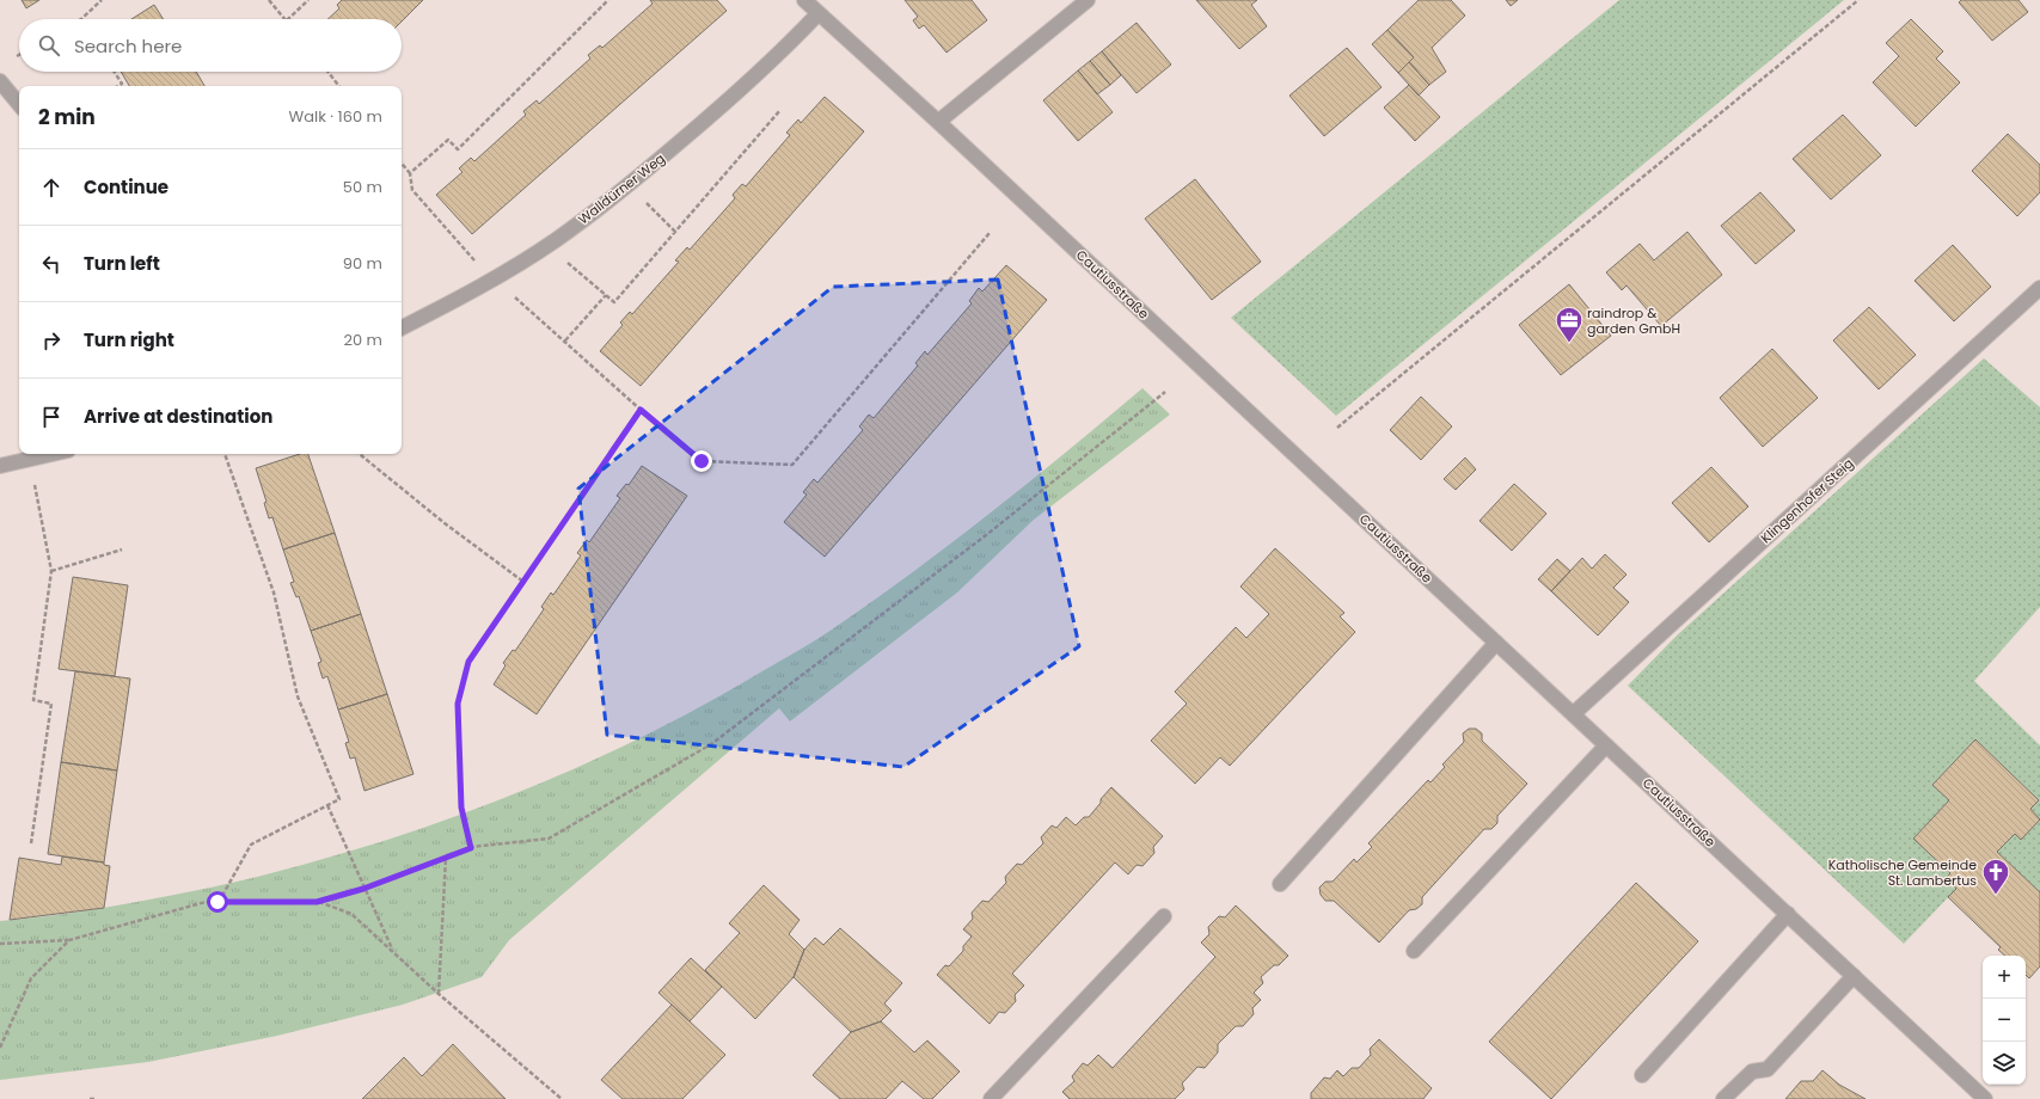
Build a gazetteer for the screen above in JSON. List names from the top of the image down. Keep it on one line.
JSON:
{"streets":{"street":["Walldürner Weg","Cautiusstraße","Klingenhofer Steig"]},"crossings":[["Walldürner Weg","Cautiusstraße"],["Cautiusstraße","Klingenhofer Steig"]],"places":{"office":["raindrop & garden GmbH"],"church":["Katholische Gemeinde St. Lambertus"]},"page":{"search":"Search here","heading":["2 min","Walk · 160 m"],"list":[["Continue","50 m"],["Turn left","90 m"],["Turn right","20 m"],"Arrive at destination"],"map_buttons":["+","−"]}}
